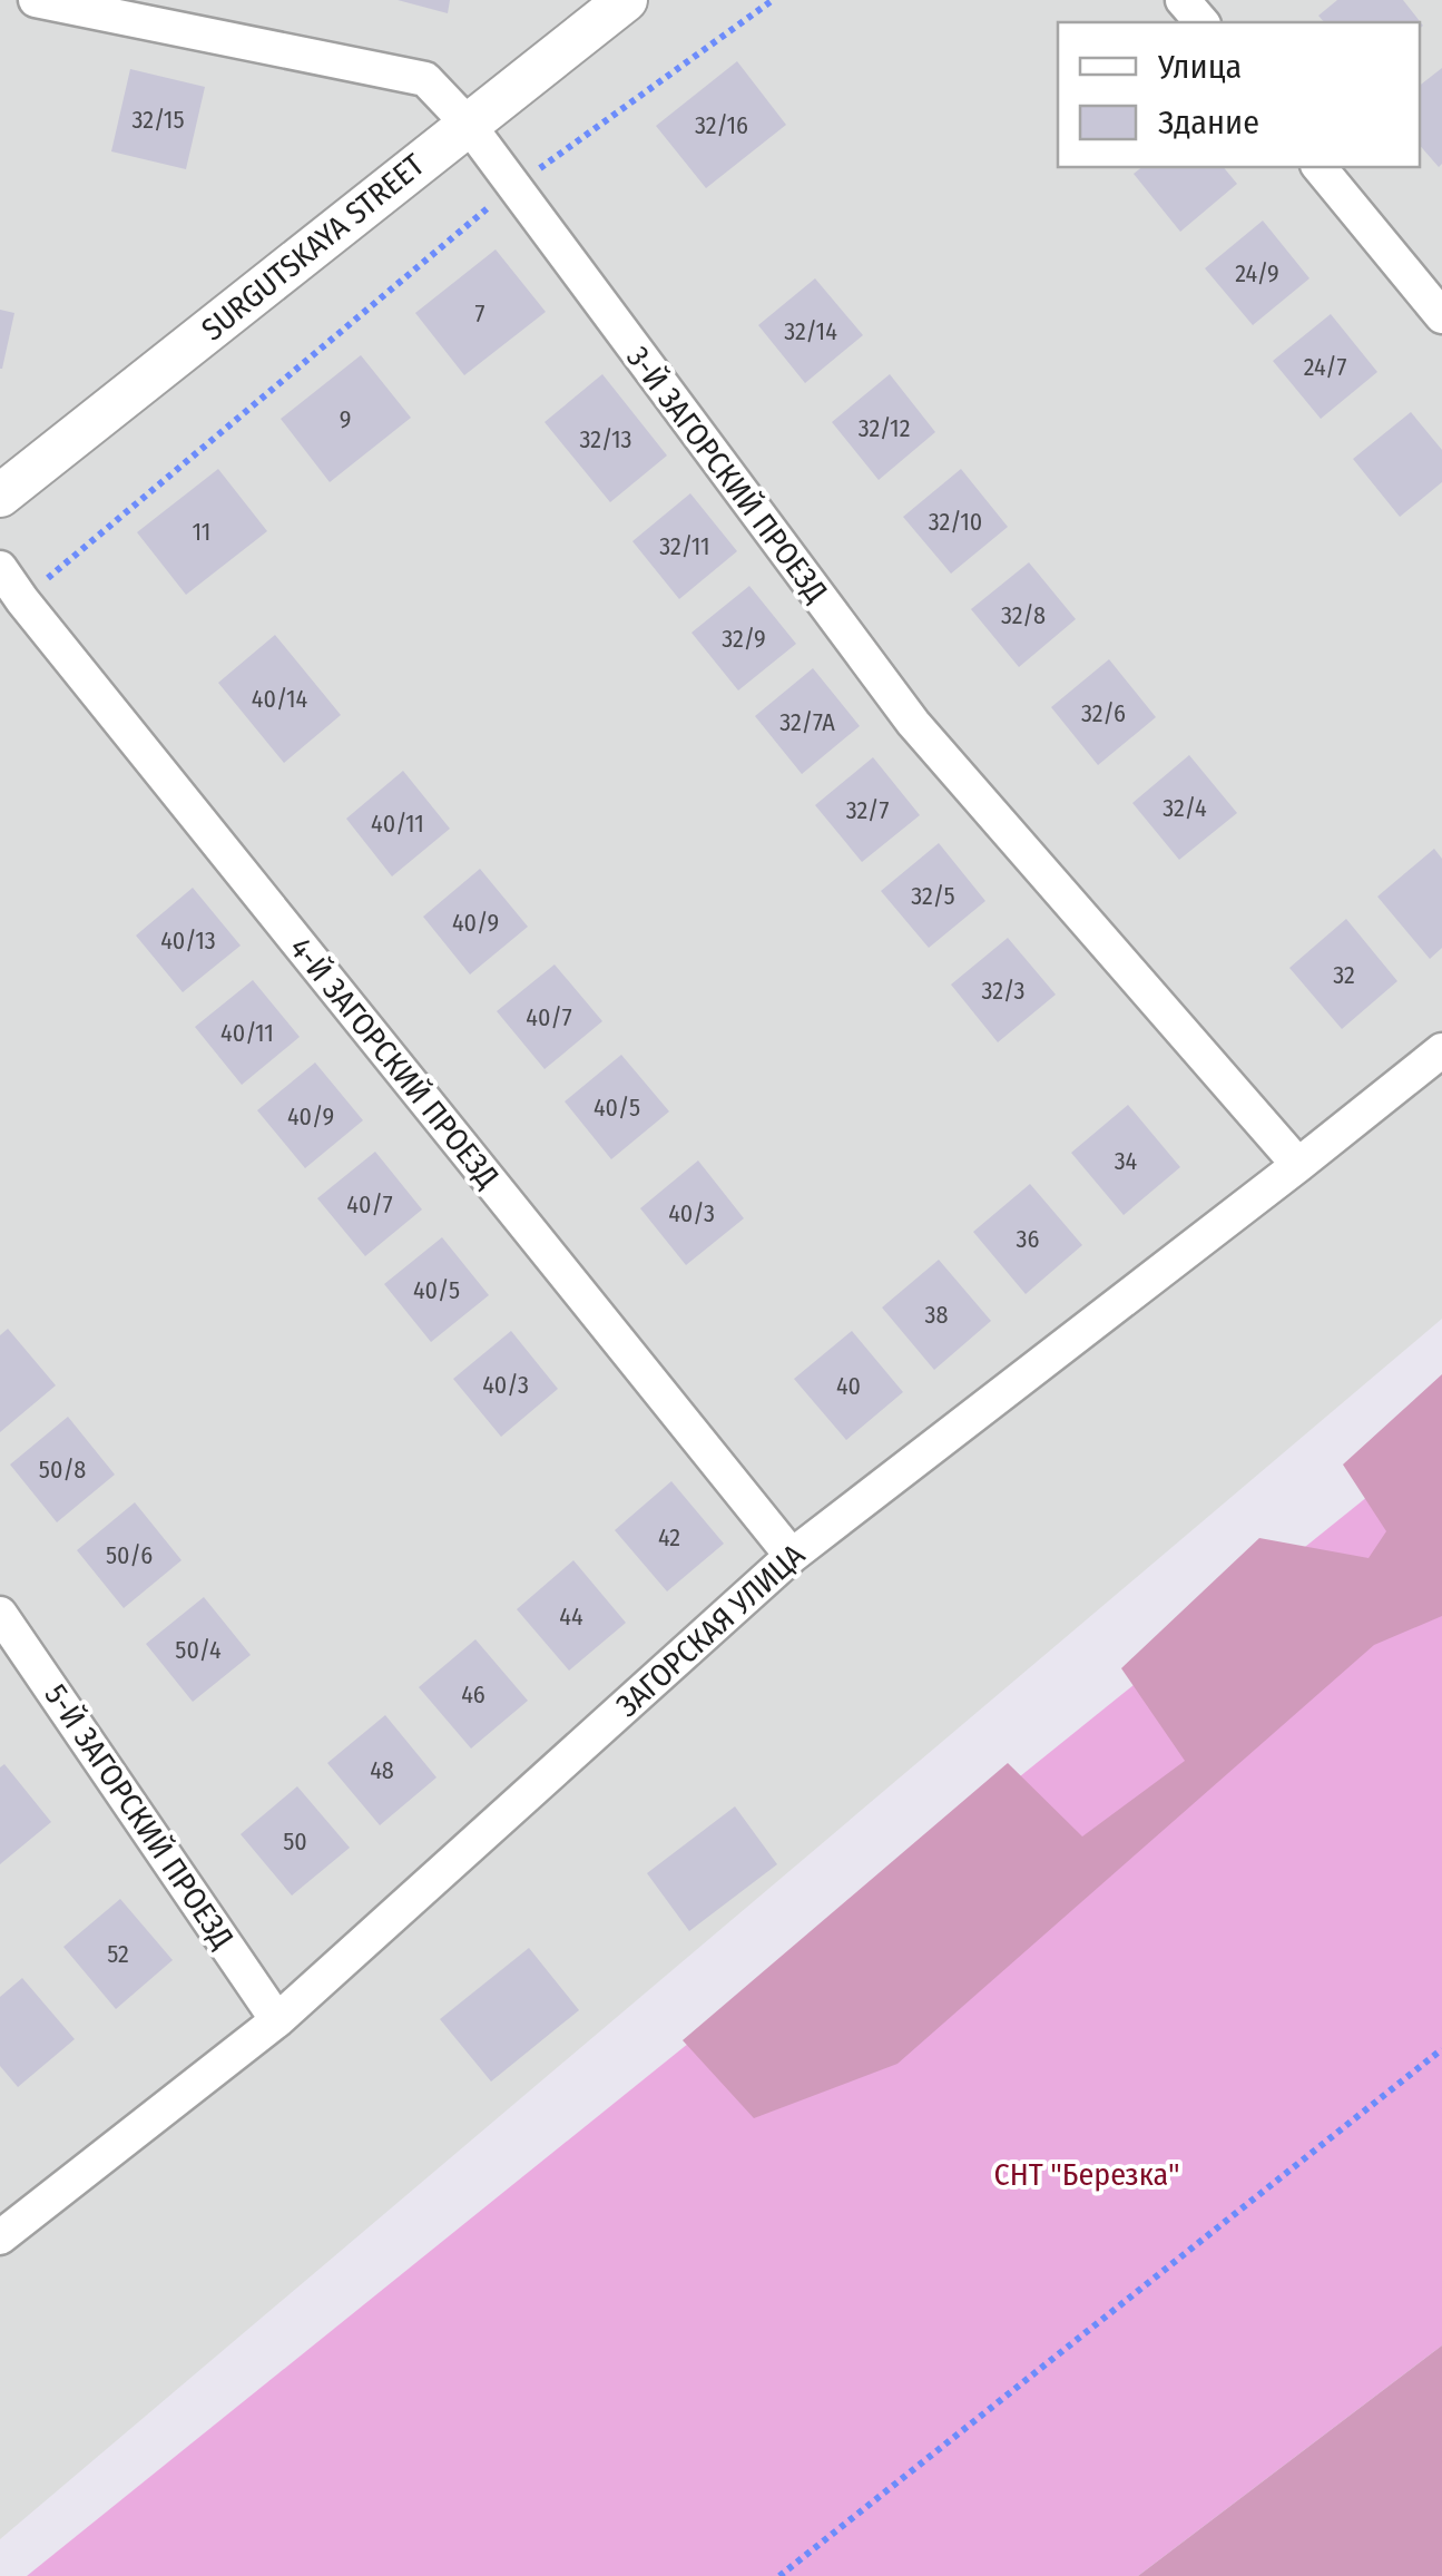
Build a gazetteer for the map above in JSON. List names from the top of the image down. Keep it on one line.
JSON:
{"streets":{"street":["SURGUTSKAYA STREET","3-Й ЗАГОРСКИЙ ПРОЕЗД","4-Й ЗАГОРСКИЙ ПРОЕЗД","ЗАГОРСКАЯ УЛИЦА","5-Й ЗАГОРСКИЙ ПРОЕЗД"]},"crossings":[["SURGUTSKAYA STREET","3-Й ЗАГОРСКИЙ ПРОЕЗД"],["3-Й ЗАГОРСКИЙ ПРОЕЗД","ЗАГОРСКАЯ УЛИЦА"],["4-Й ЗАГОРСКИЙ ПРОЕЗД","ЗАГОРСКАЯ УЛИЦА"],["ЗАГОРСКАЯ УЛИЦА","5-Й ЗАГОРСКИЙ ПРОЕЗД"]],"parks":["СНТ \"Березка\""],"house_numbers":["32/15","32/16","24/9","7","32/14","24/7","9","32/12","32/13","32/10","11","32/11","32/8","32/9","40/14","32/6","32/7А","32/4","32/7","40/11","32/5","40/9","40/13","32","32/3","40/7","40/11","40/5","40/9","34","40/7","40/3","36","40/5","38","40/3","40","50/8","42","50/6","44","50/4","46","48","50","52"],"legend":["Улица","Здание"]}
